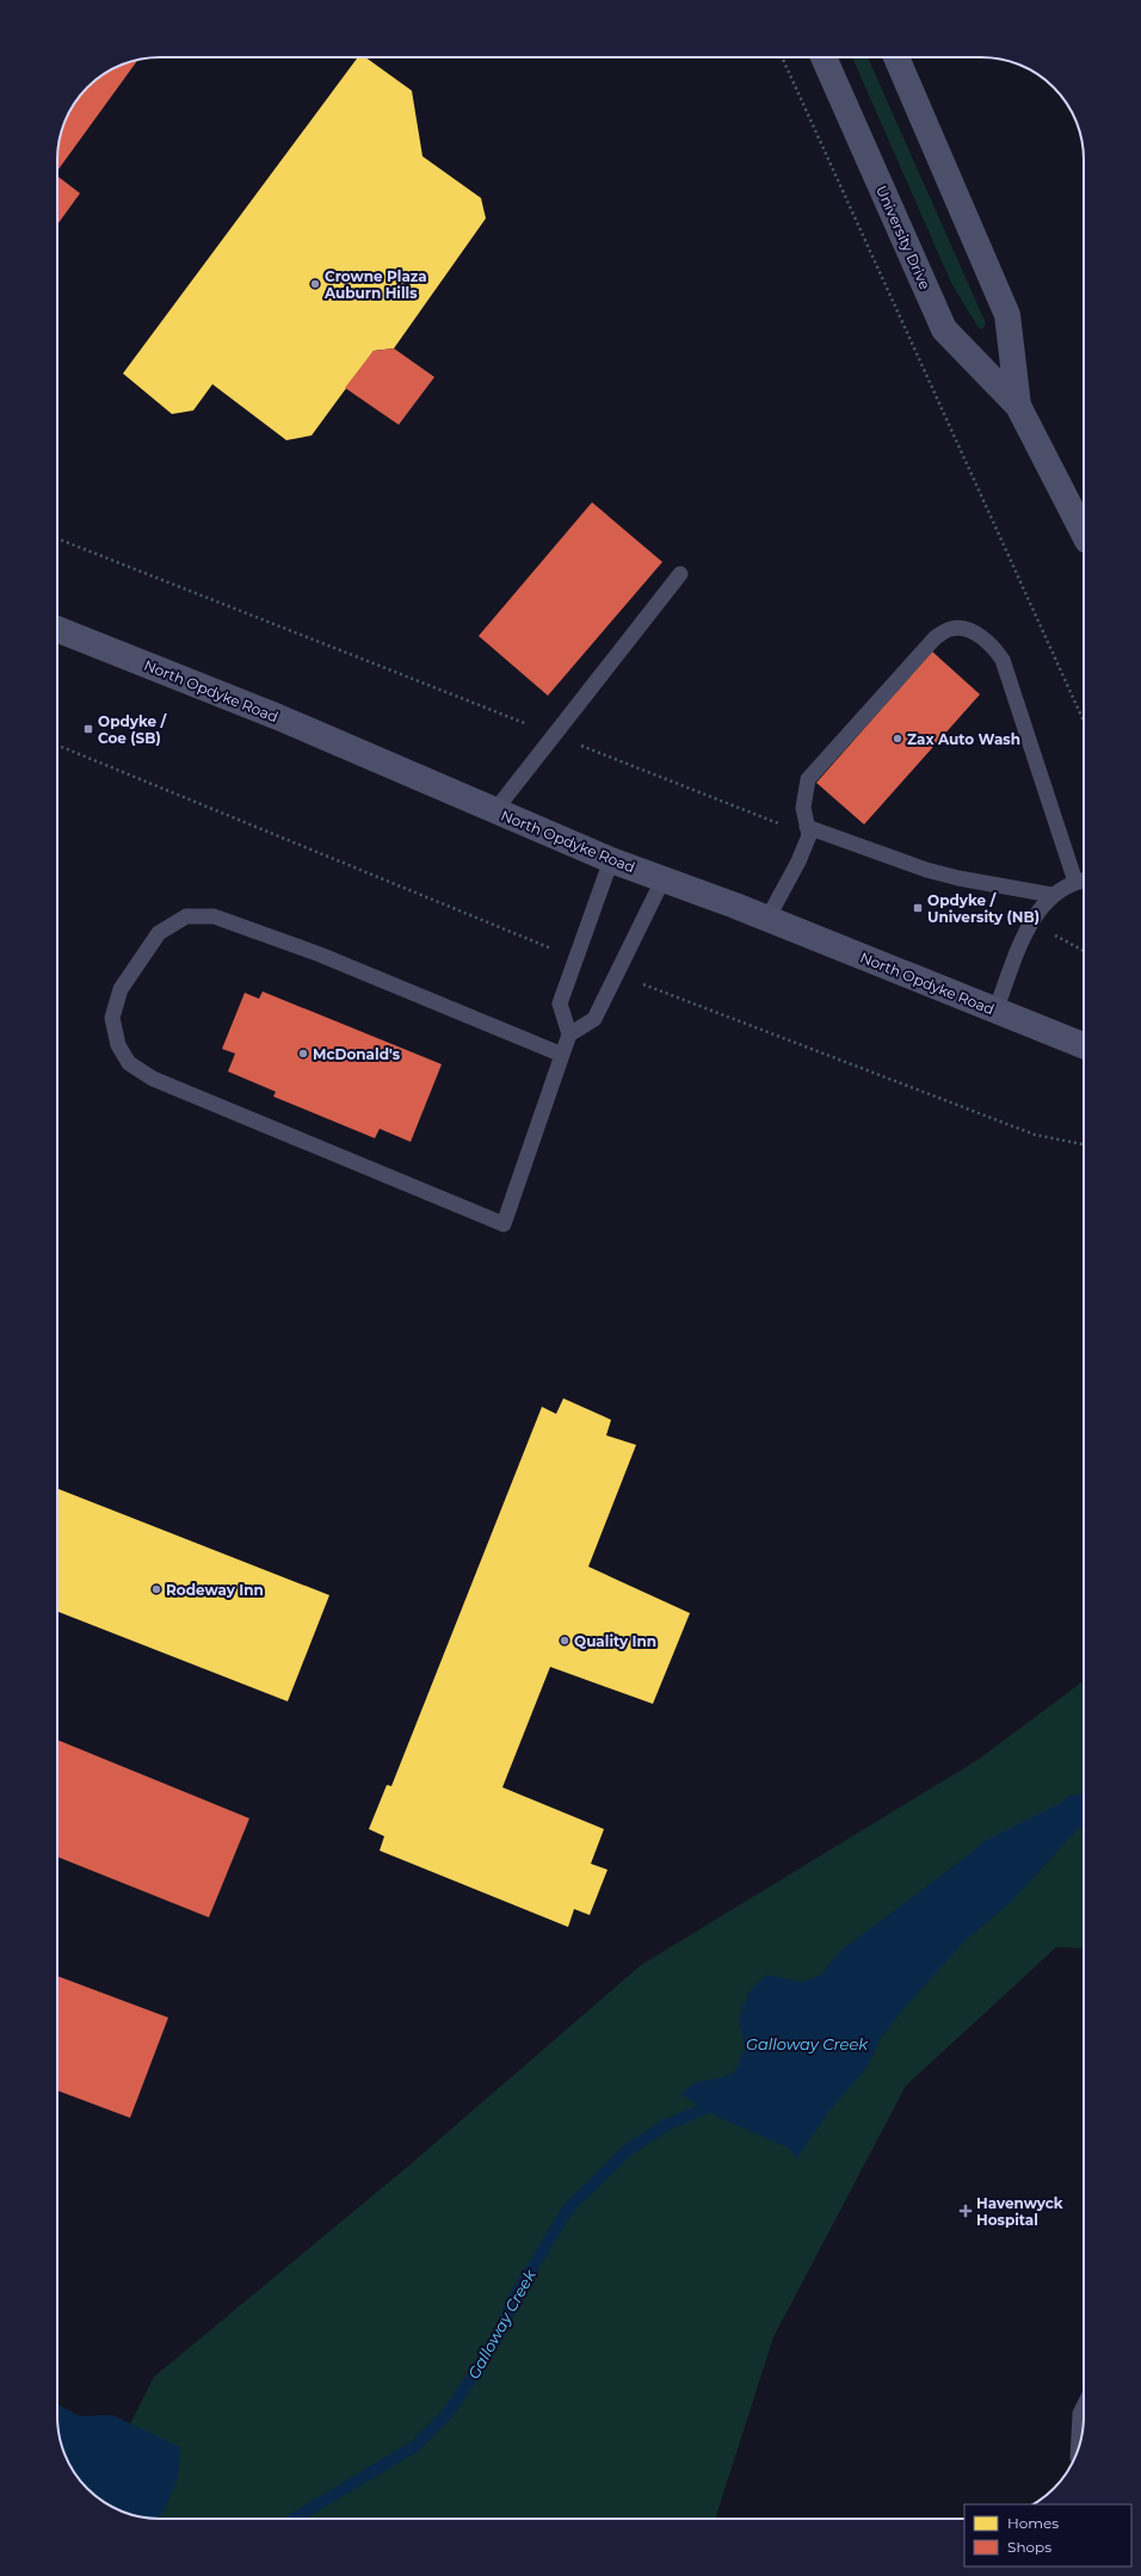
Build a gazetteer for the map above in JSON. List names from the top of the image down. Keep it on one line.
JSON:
{"streets":{"main road":["University Drive","North Opdyke Road"]},"water":["Galloway Creek"],"places":{"other":["Crowne Plaza Auburn Hills","Zax Auto Wash","McDonald's","Rodeway Inn","Quality Inn"],"transit":["Opdyke / Coe (SB)","Opdyke / University (NB)"],"health":["Havenwyck Hospital"]},"legend":["Homes","Shops"]}
